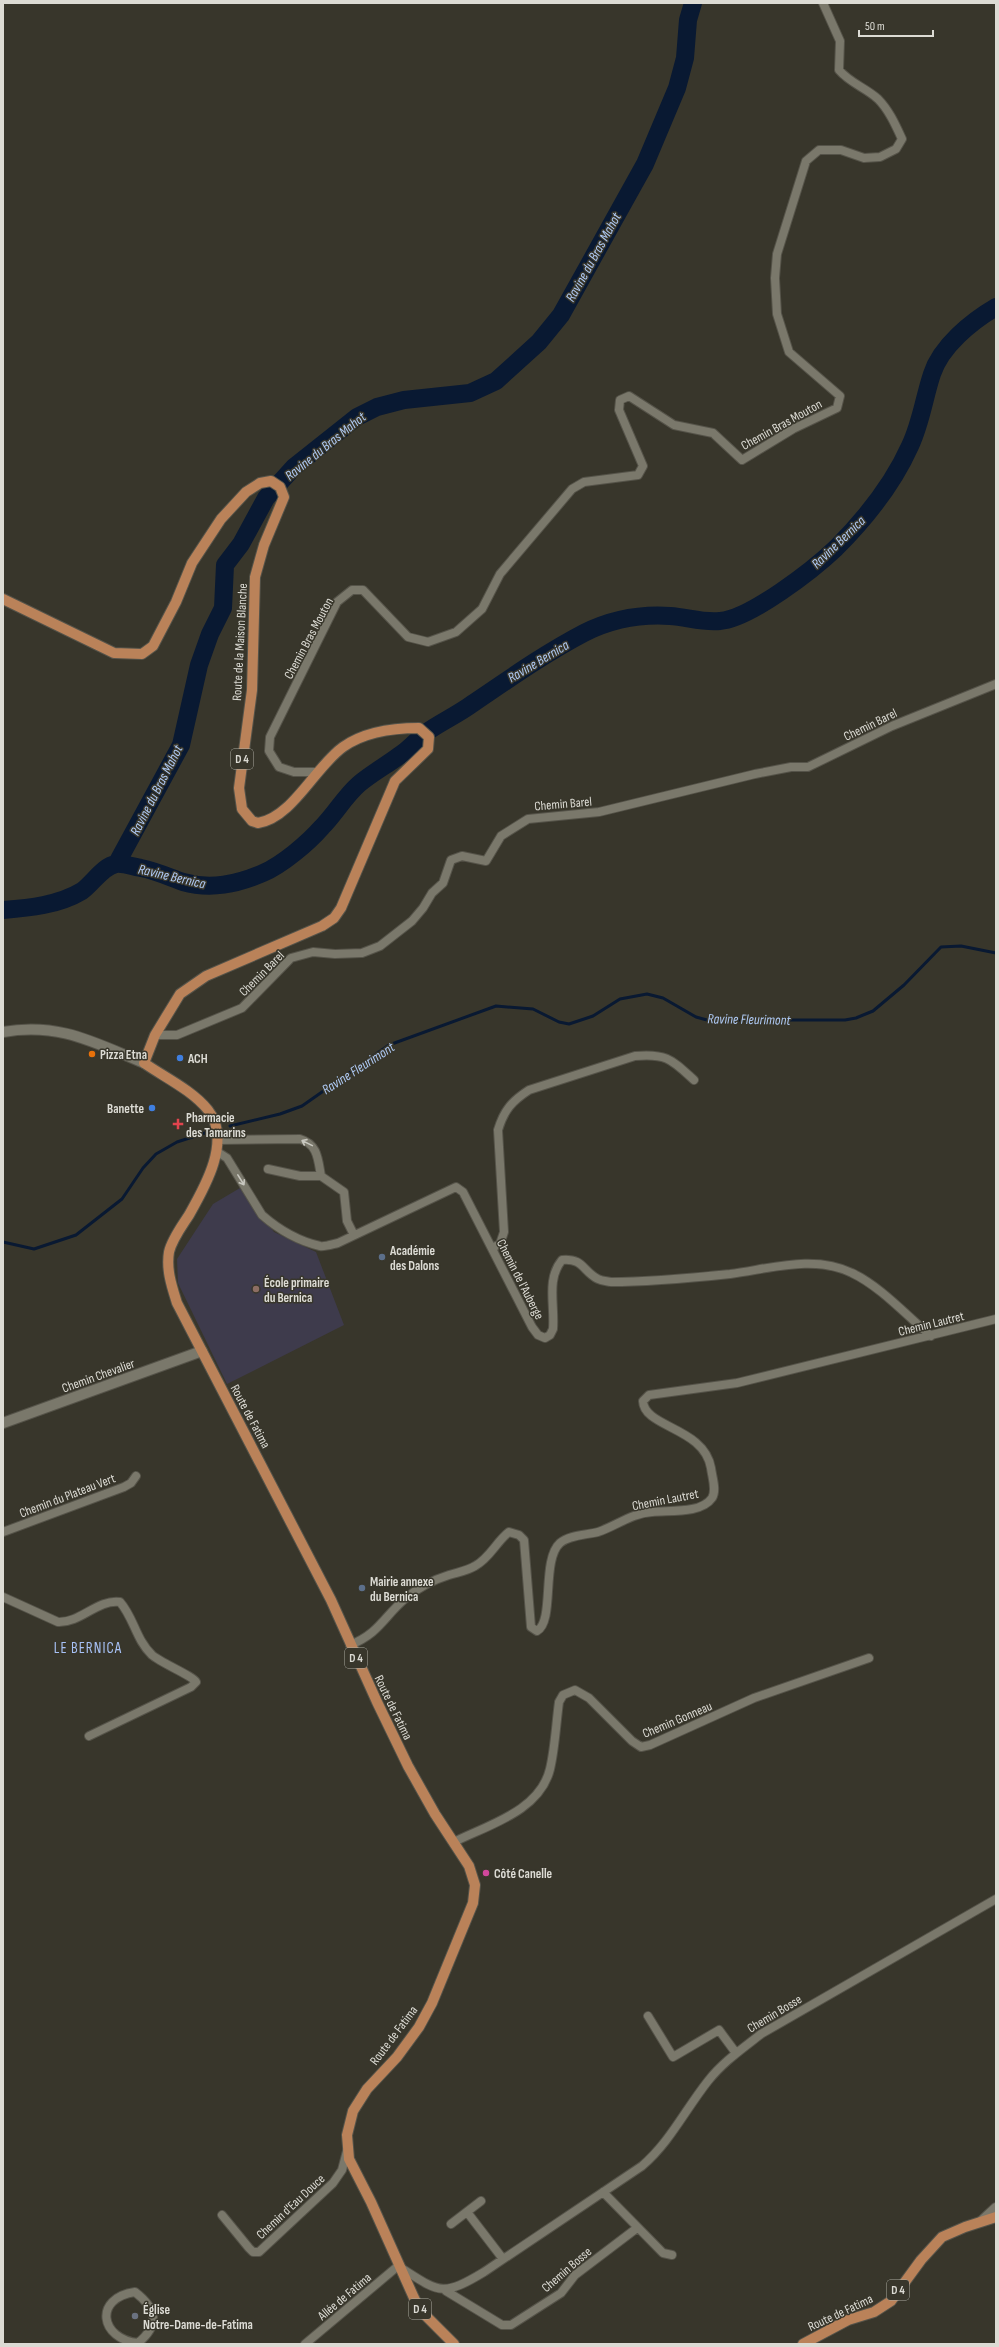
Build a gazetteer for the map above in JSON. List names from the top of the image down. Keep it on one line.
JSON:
{"streets":{"main road":["Route de la Maison Blanche","D 4","Route de Fatima"],"street":["Chemin Bras Mouton","Chemin Barel","Chemin de l'Auberge","Chemin Lautret","Chemin Chevalier","Chemin du Plateau Vert","Chemin Gonneau","Chemin Bosse","Chemin d'Eau Douce","Allée de Fatima"]},"crossings":[["Chemin Bras Mouton","Route de la Maison Blanche"],["Route de la Maison Blanche","Chemin Barel"],["Route de la Maison Blanche","Route de Fatima"],["Chemin de l'Auberge","Chemin Lautret"],["Chemin de l'Auberge","Route de Fatima"],["Chemin Lautret","Route de Fatima"],["Chemin Chevalier","Route de Fatima"],["Route de Fatima","Chemin Gonneau"],["Route de Fatima","Chemin Bosse"],["Route de Fatima","Chemin d'Eau Douce"],["Route de Fatima","Allée de Fatima"],["Chemin Bosse","Allée de Fatima"]],"districts":["LE BERNICA"],"water":["Ravine du Bras Mahot","Ravine Bernica","Ravine Fleurimont"],"places":{"other":["Pizza Etna","ACH","Banette","Académie des Dalons","École primaire du Bernica","Mairie annexe du Bernica","Côté Canelle","Église Notre-Dame-de-Fatima"],"health":["Pharmacie des Tamarins"]},"scale_bar":"50 m"}
